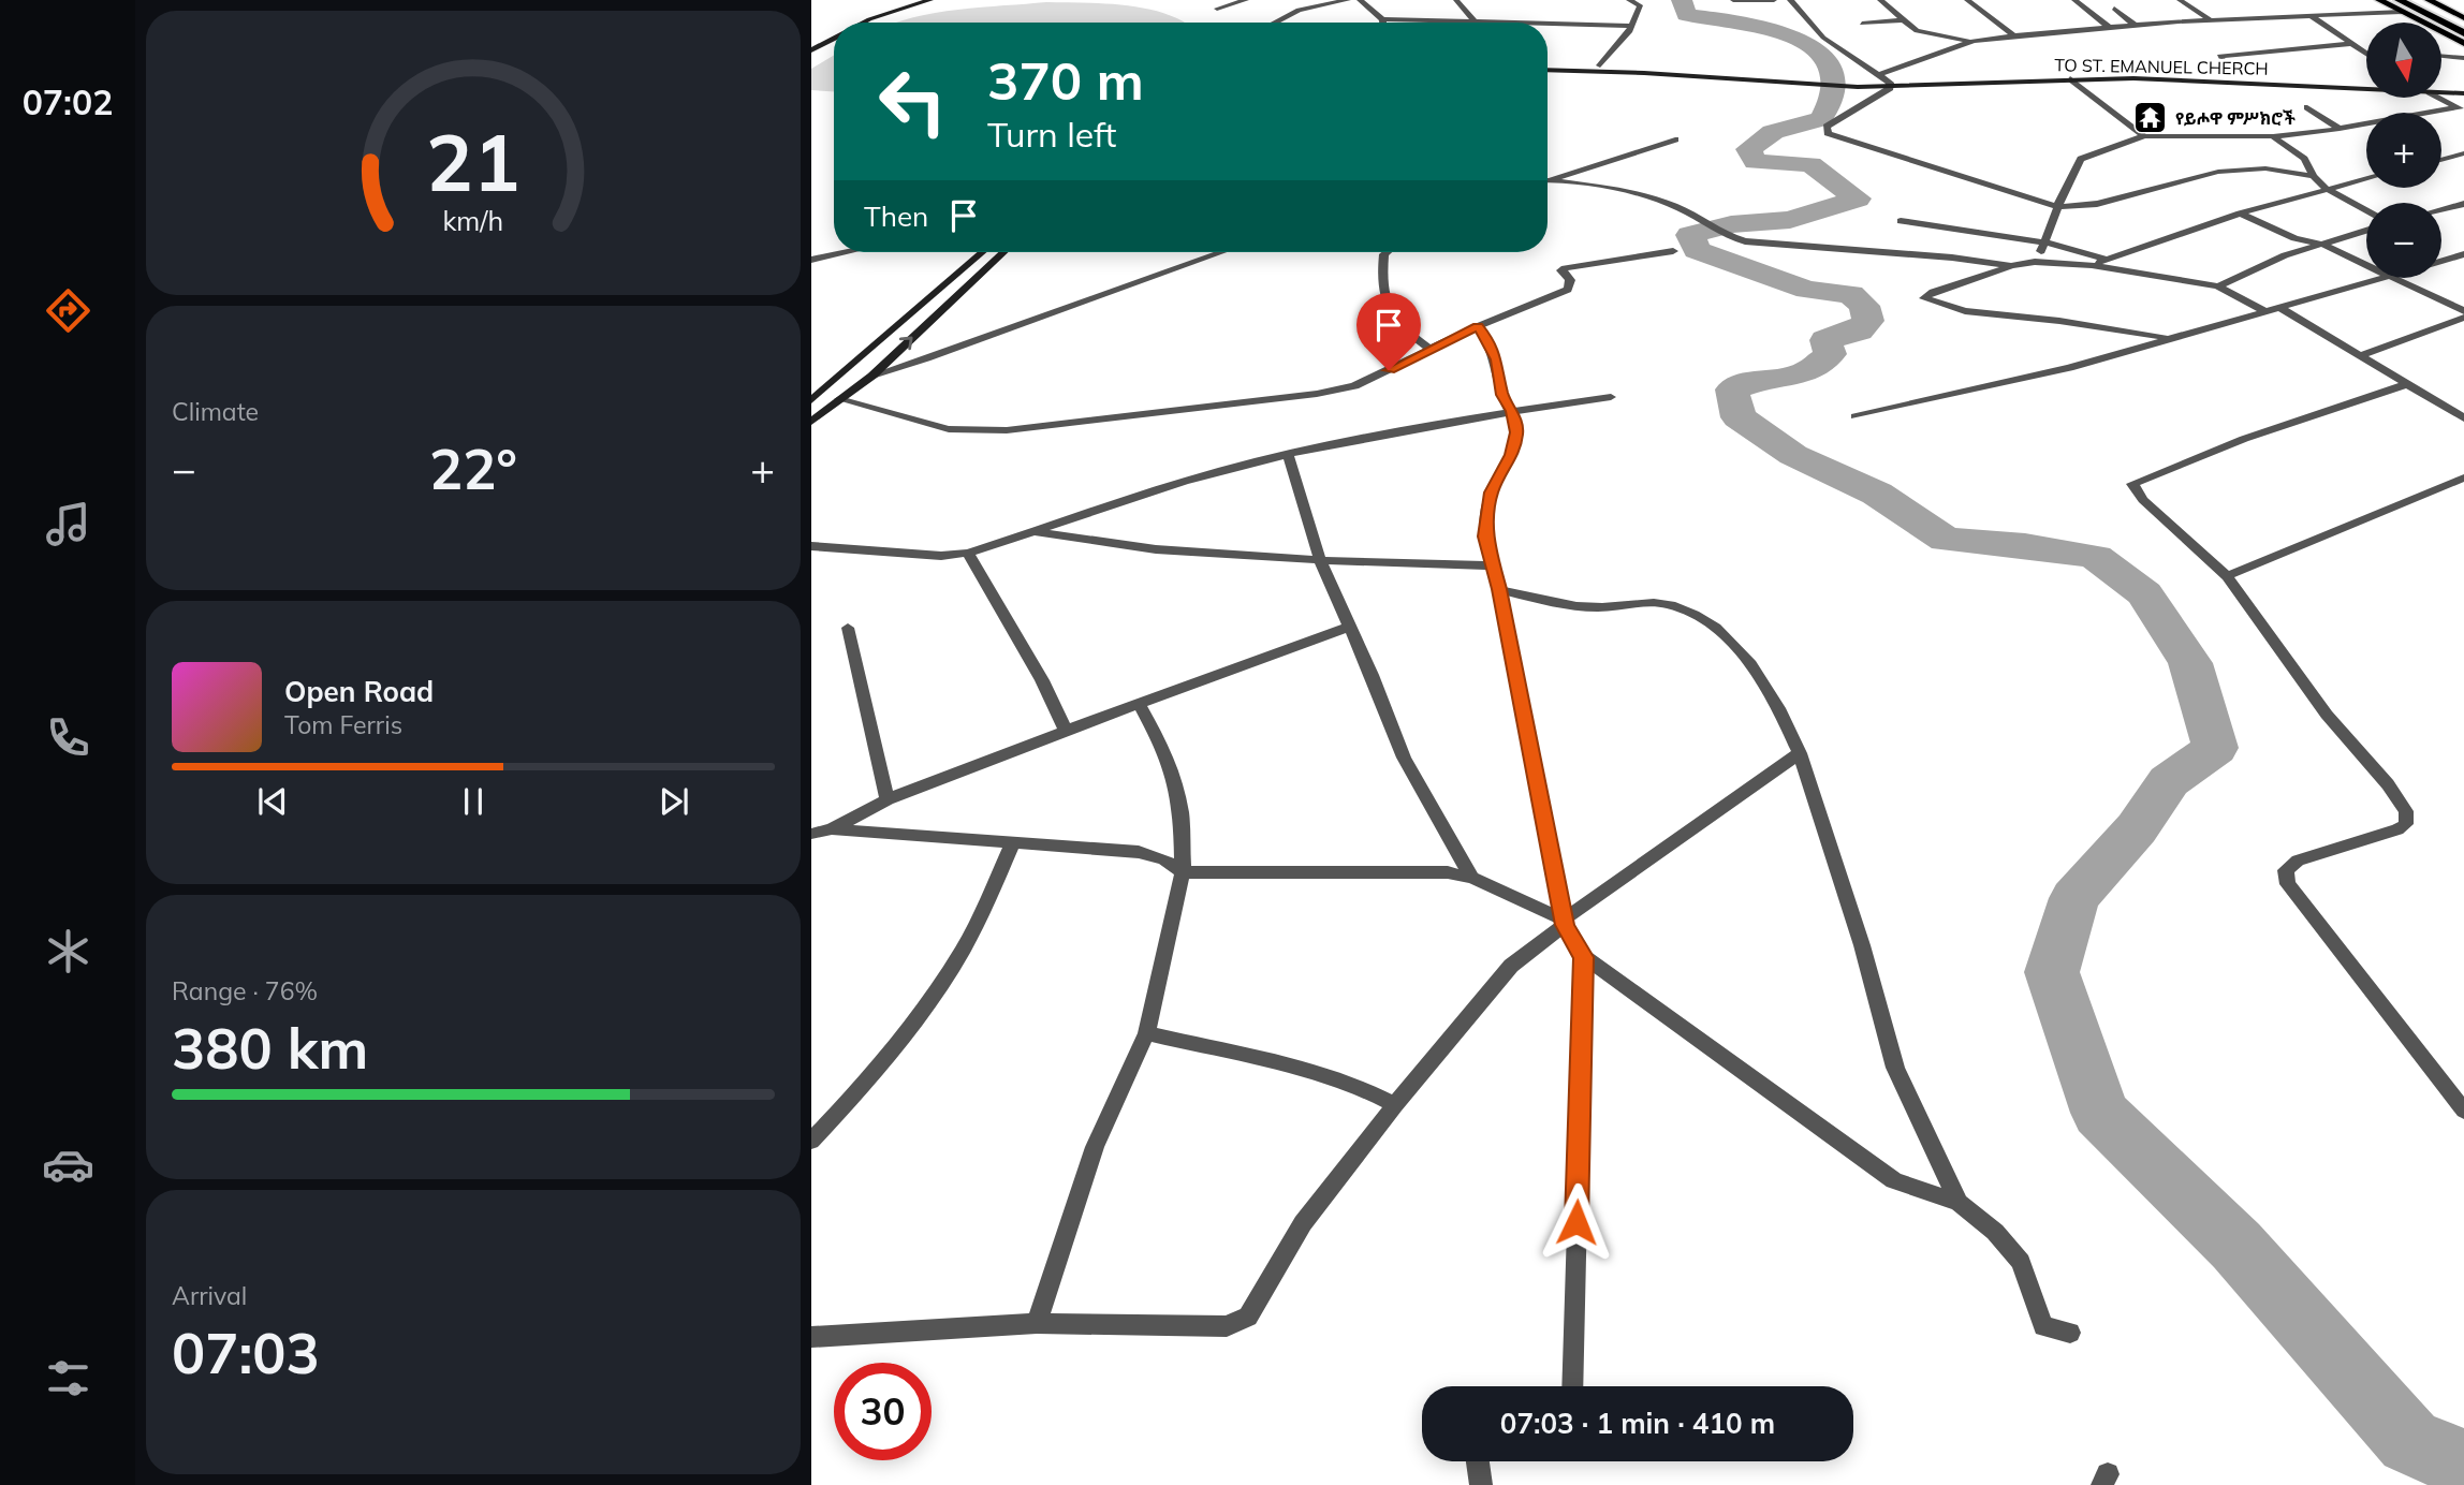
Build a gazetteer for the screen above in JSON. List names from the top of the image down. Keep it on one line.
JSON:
{"streets":{"main road":["TO ST. EMANUEL CHERCH"]},"places":{"temple":["የይሖዋ ምሥክሮች"]},"north":"bottom","page":{"tabs":"07:02","map_buttons":["+","−"],"turn":["370 m","Turn left"],"then":"Then","tile":["Climate",["Range · 76%","380 km"],["Arrival","07:03"]],"heat":["−","22°","+"],"song":["Open Road","Tom Ferris"],"limit":"30","trip":"07:03 · 1 min · 410 m","gauge":["21","km/h"]}}
